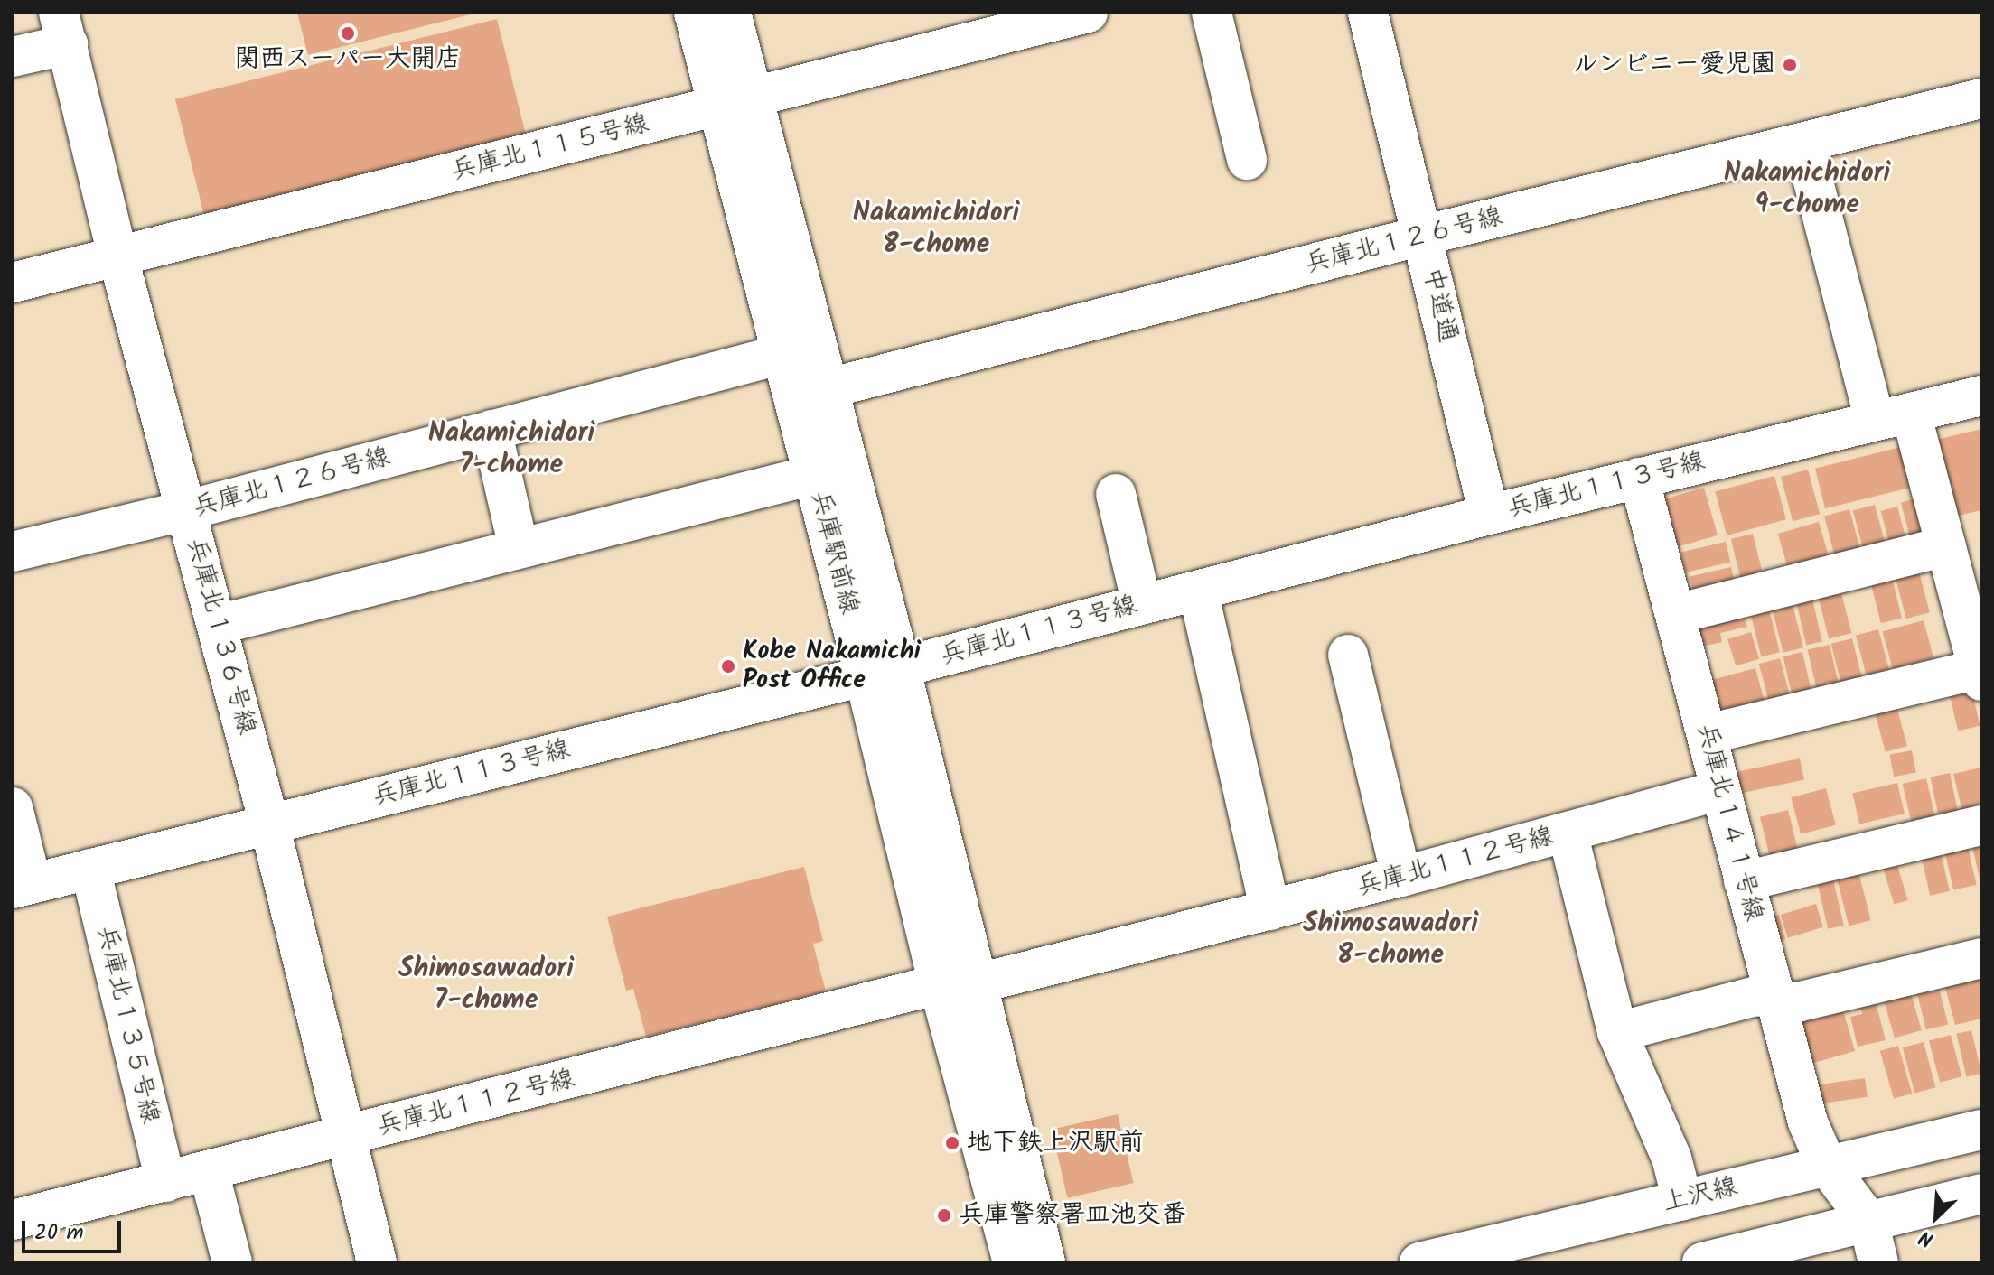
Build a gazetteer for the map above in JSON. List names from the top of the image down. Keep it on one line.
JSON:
{"streets":{"street":["兵庫北１１５号線","兵庫北１２６号線","中道通","兵庫北１１３号線","兵庫駅前線","兵庫北１３６号線","兵庫北１４１号線","兵庫北１１２号線","兵庫北１３５号線","上沢線"]},"crossings":[["兵庫北１１５号線","兵庫駅前線"],["兵庫北１１５号線","兵庫北１３６号線"],["兵庫北１２６号線","中道通"],["兵庫北１２６号線","兵庫駅前線"],["兵庫北１２６号線","兵庫北１３６号線"],["中道通","兵庫北１１３号線"],["兵庫北１１３号線","兵庫駅前線"],["兵庫北１１３号線","兵庫北１３６号線"],["兵庫北１１３号線","兵庫北１４１号線"],["兵庫北１１３号線","兵庫北１３５号線"],["兵庫駅前線","兵庫北１１２号線"],["兵庫北１３６号線","兵庫北１１２号線"],["兵庫北１４１号線","兵庫北１１２号線"],["兵庫北１４１号線","上沢線"],["兵庫北１１２号線","兵庫北１３５号線"]],"districts":["Nakamichidori 9-chome","Nakamichidori 8-chome","Nakamichidori 7-chome","Shimosawadori 8-chome","Shimosawadori 7-chome"],"places":["関西スーパー大開店","ルンビニー愛児園","Kobe Nakamichi Post Office","地下鉄上沢駅前","兵庫警察署皿池交番"],"scale_bar":"20 m","north":"bottom left"}
